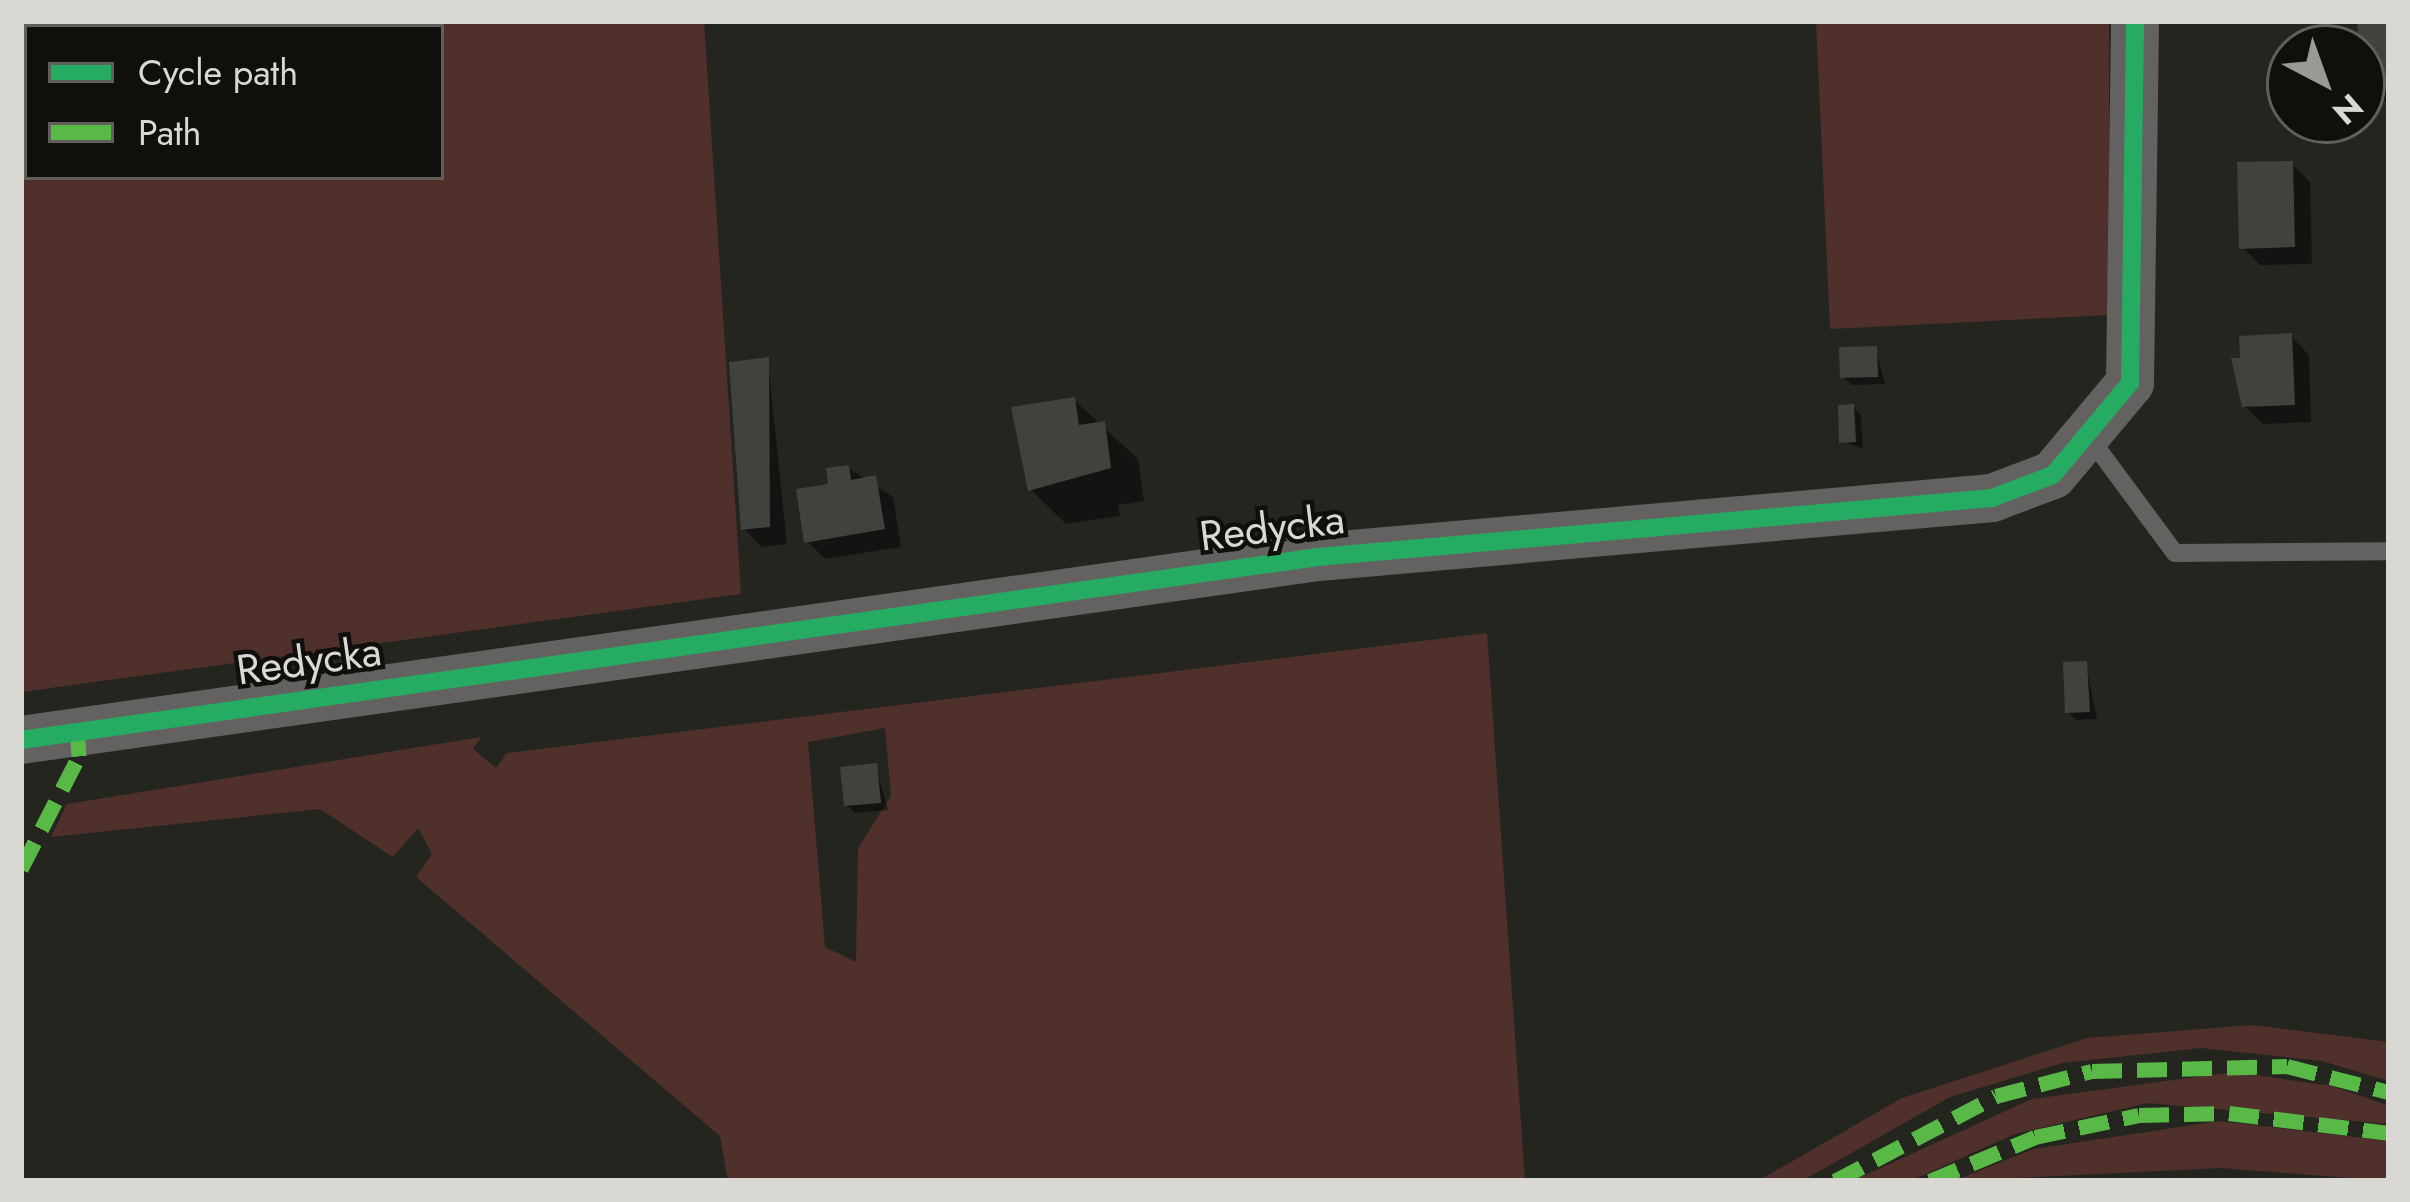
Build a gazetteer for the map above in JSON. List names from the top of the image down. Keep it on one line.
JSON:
{"streets":{"street":["Redycka"]},"legend":["Cycle path","Path"],"north":"bottom right"}
